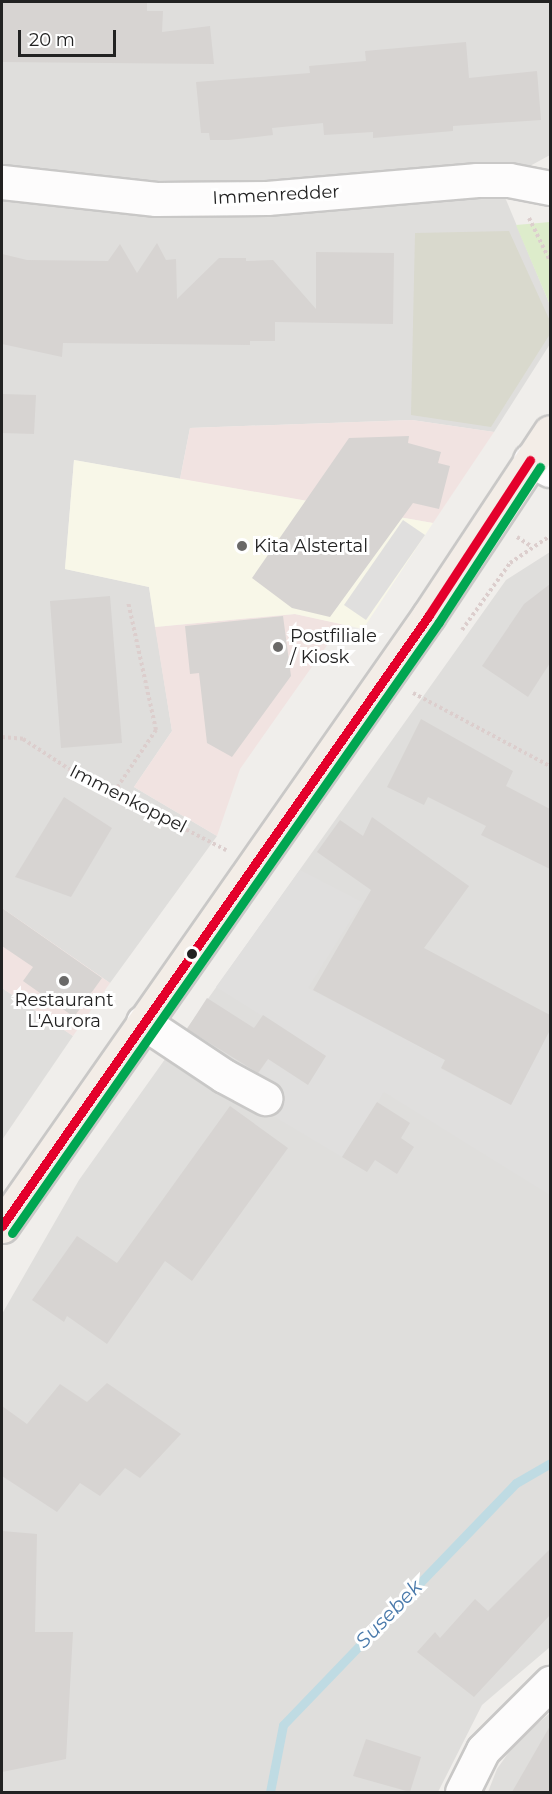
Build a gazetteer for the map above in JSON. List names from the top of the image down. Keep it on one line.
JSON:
{"streets":{"street":["Immenredder"],"path":["Immenkoppel"]},"water":["Susebek"],"places":["Kita Alstertal","Postfiliale / Kiosk","Restaurant L'Aurora"],"scale_bar":"20 m"}
